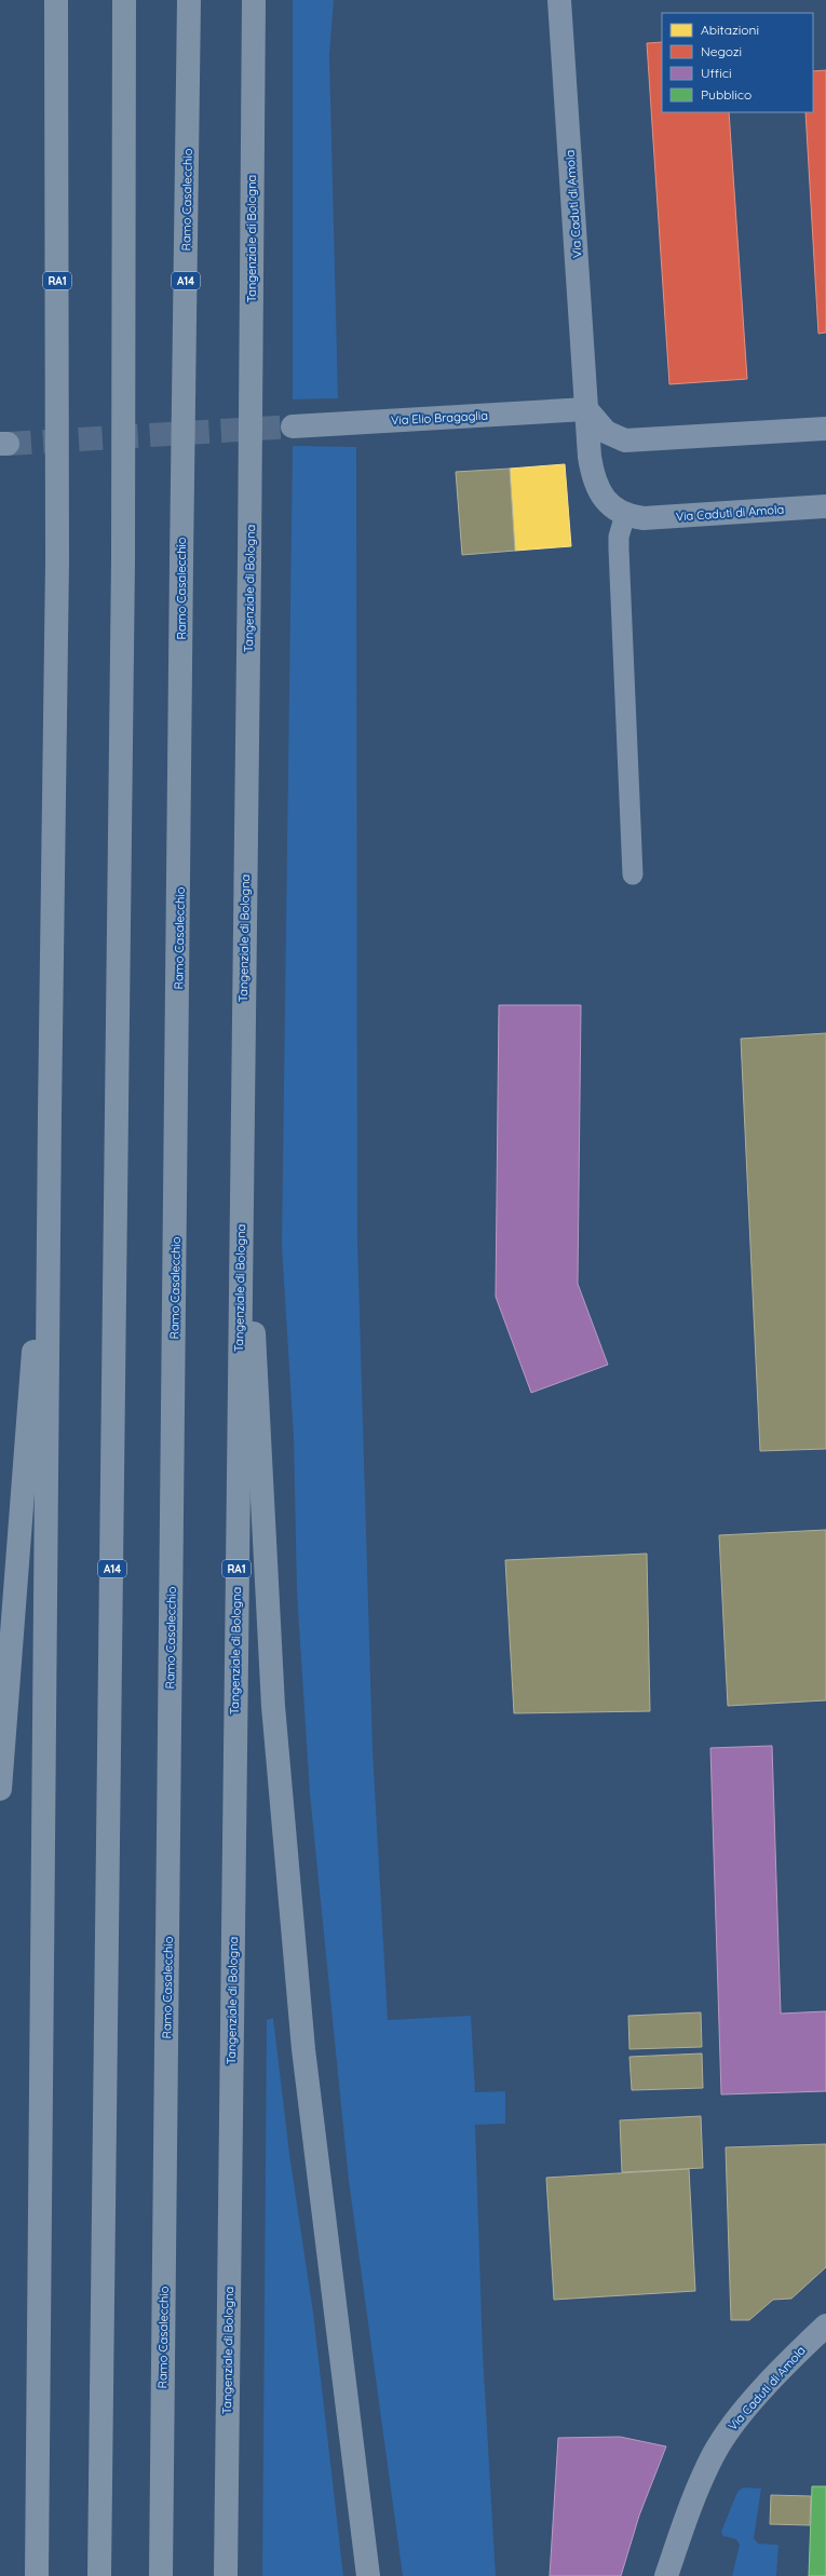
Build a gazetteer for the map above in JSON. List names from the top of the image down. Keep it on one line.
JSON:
{"streets":{"highway":["Ramo Casalecchio","Tangenziale di Bologna","RA1","A14"],"street":["Via Caduti di Amola","Via Elio Bragaglia"]},"crossings":[["Via Caduti di Amola","Via Elio Bragaglia"]],"legend":["Abitazioni","Negozi","Uffici","Pubblico"]}
